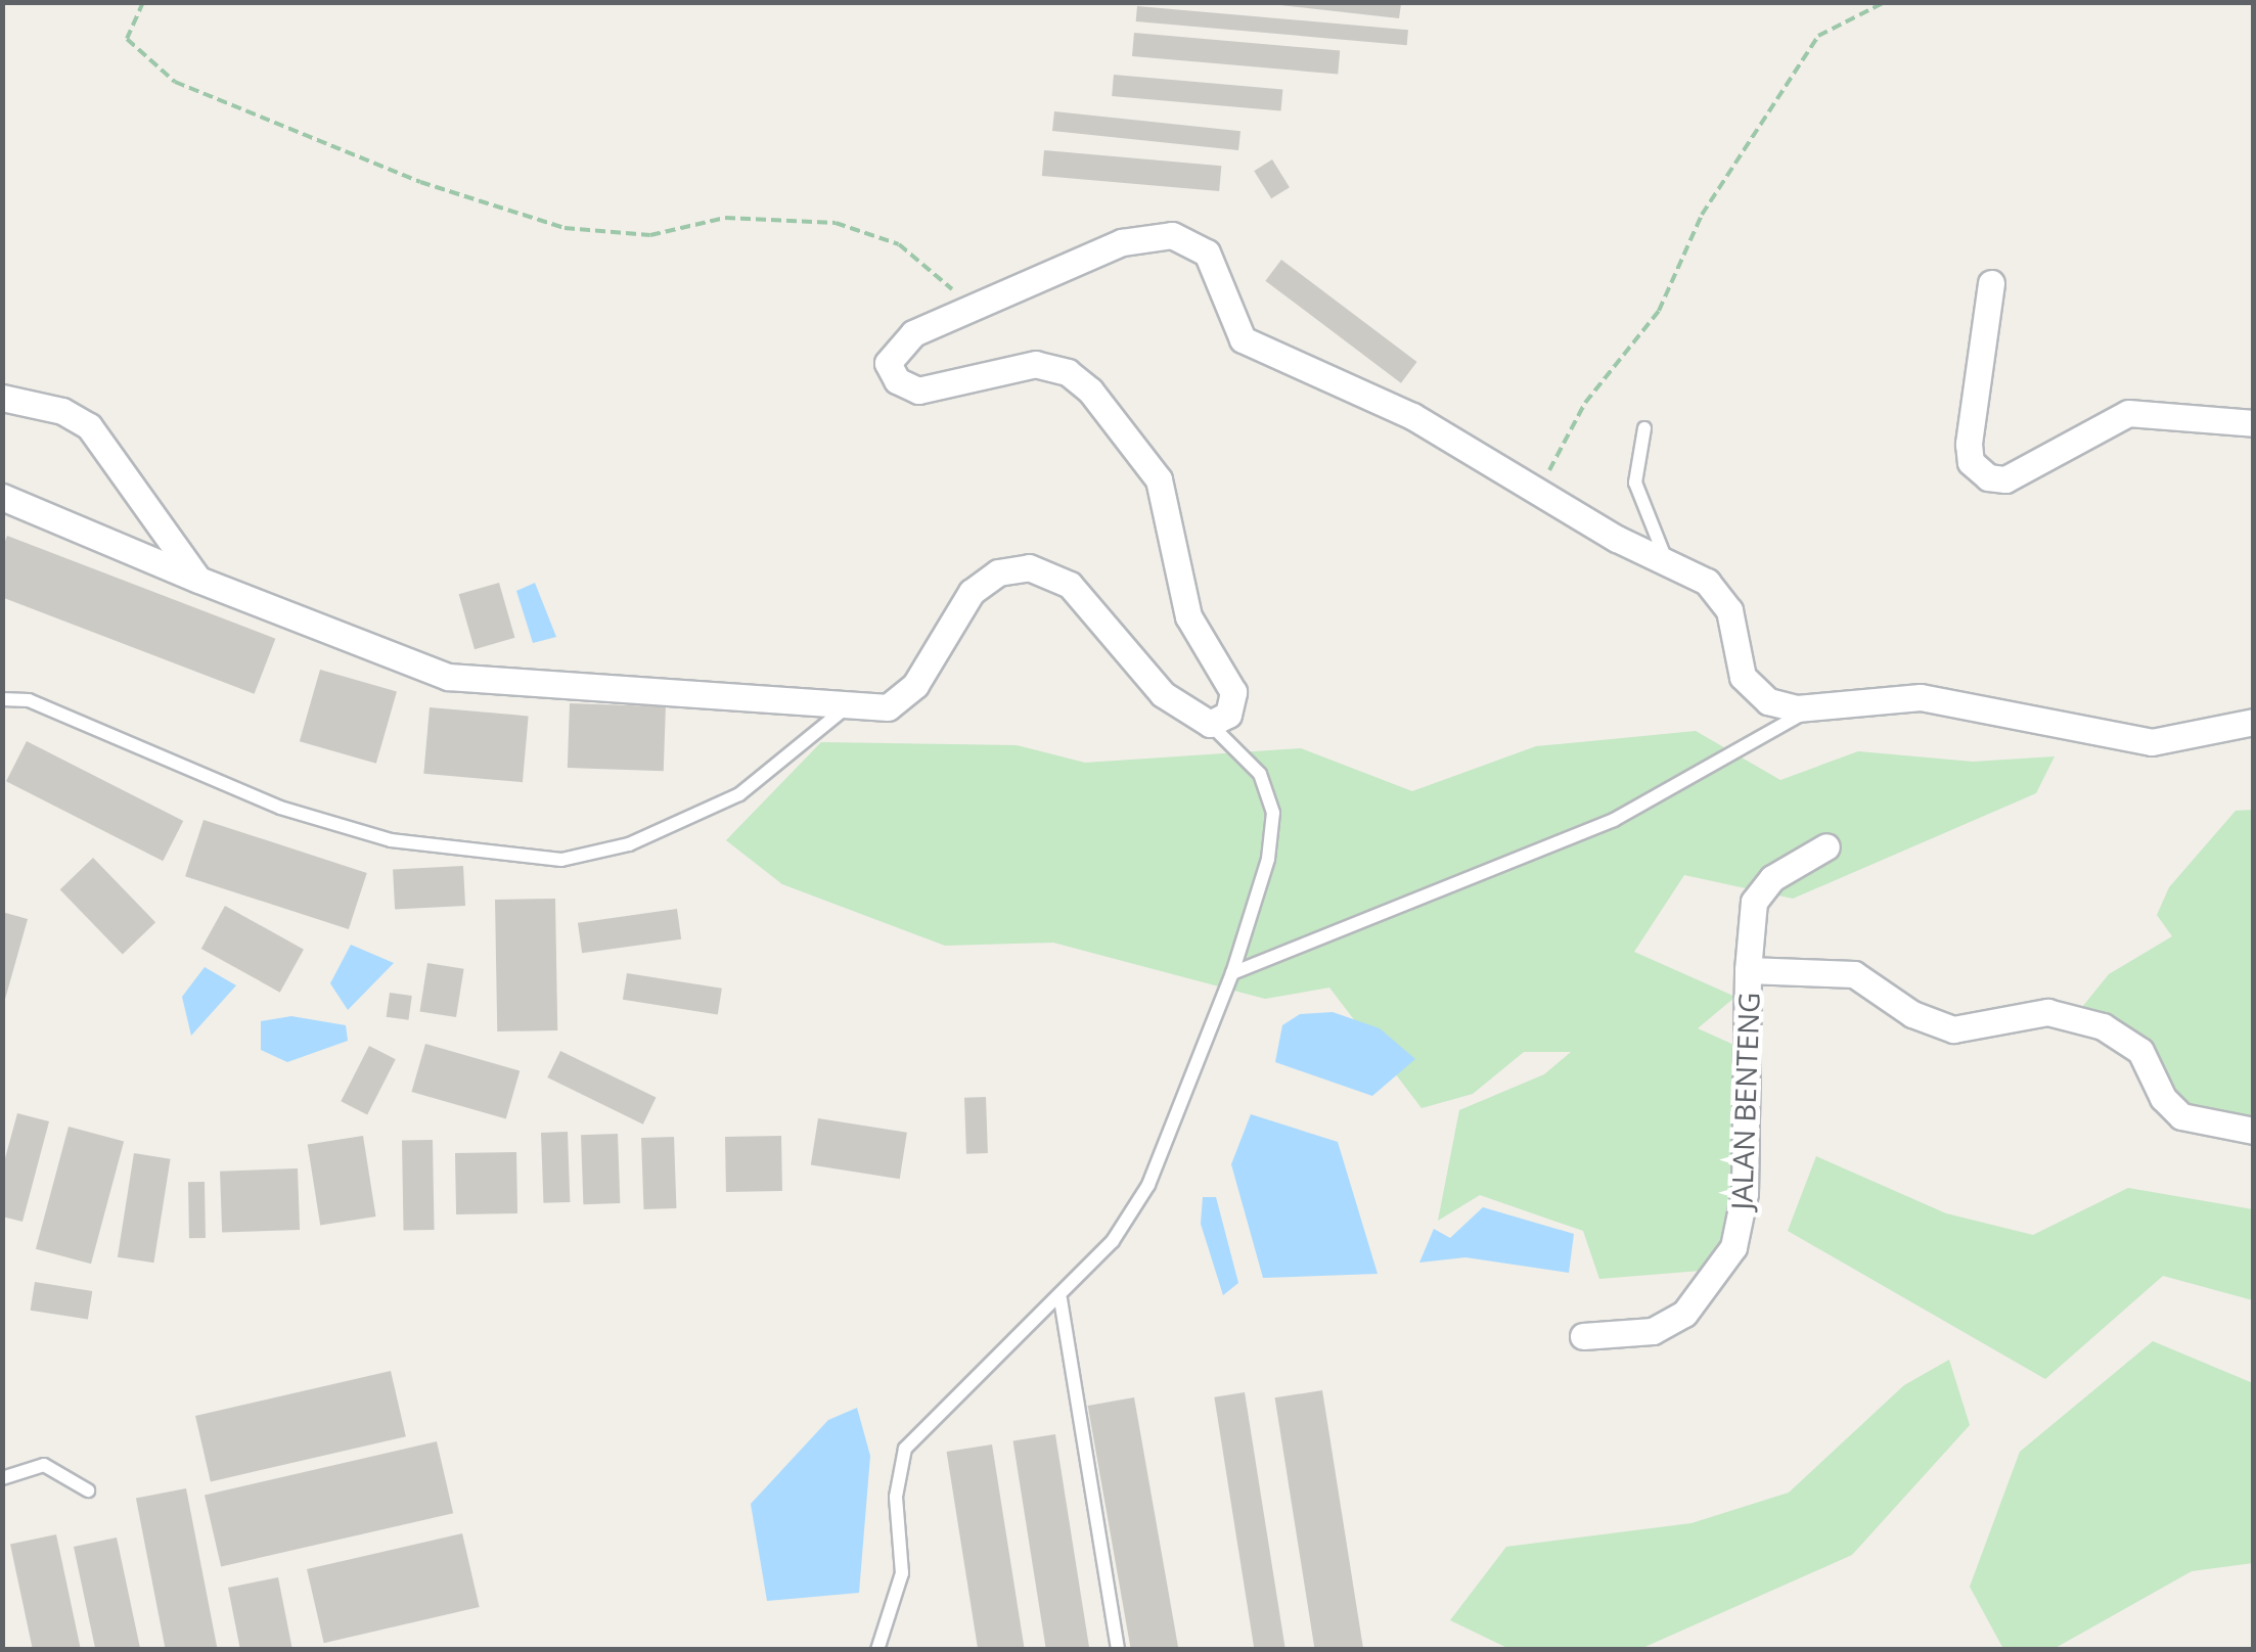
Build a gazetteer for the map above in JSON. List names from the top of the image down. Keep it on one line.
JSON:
{"streets":{"street":["JALAN BENTENG"]}}
